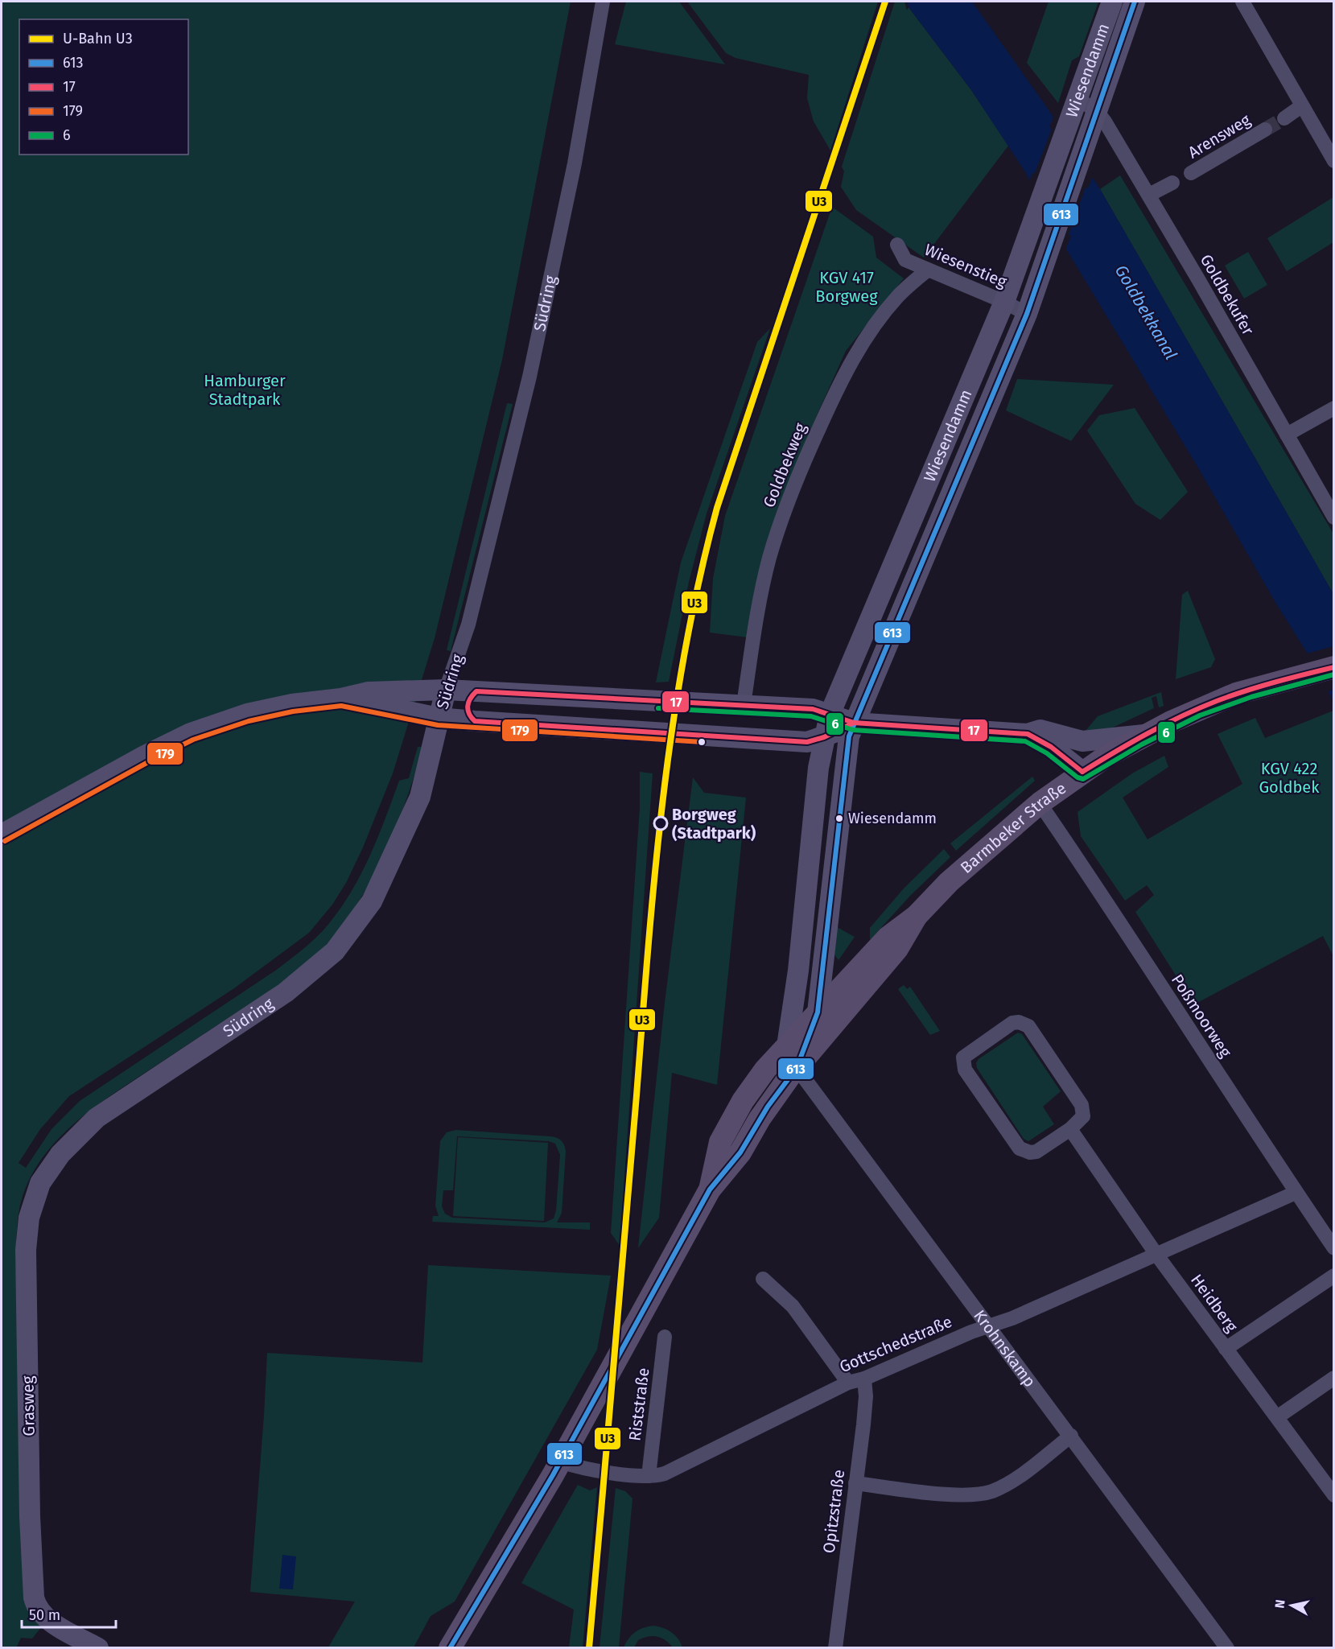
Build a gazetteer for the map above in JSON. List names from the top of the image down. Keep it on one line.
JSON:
{"streets":{"main road":["Barmbeker Straße"],"street":["Wiesendamm","Arensweg","Wiesenstieg","Goldbekufer","Südring","Goldbekweg","Poßmoorweg","Heidberg","Gottschedstraße","Krohnskamp","Riststraße","Grasweg","Opitzstraße"]},"crossings":[["Wiesendamm","Wiesenstieg"],["Wiesendamm","Goldbekufer"],["Wiesendamm","Barmbeker Straße"],["Wiesendamm","Krohnskamp"],["Wiesenstieg","Goldbekweg"],["Südring","Grasweg"],["Barmbeker Straße","Poßmoorweg"],["Barmbeker Straße","Gottschedstraße"],["Barmbeker Straße","Krohnskamp"],["Poßmoorweg","Gottschedstraße"],["Heidberg","Gottschedstraße"],["Gottschedstraße","Krohnskamp"],["Gottschedstraße","Riststraße"],["Gottschedstraße","Opitzstraße"]],"water":["Goldbekkanal"],"parks":["KGV 417 Borgweg","Hamburger Stadtpark","KGV 422 Goldbek"],"places":["Wiesendamm","Borgweg (Stadtpark)"],"lines":["metro line U3","transit line 613","transit line 17","transit line 6","transit line 179"],"legend":["U-Bahn U3","613","17","179","6"],"scale_bar":"50 m","north":"left"}
